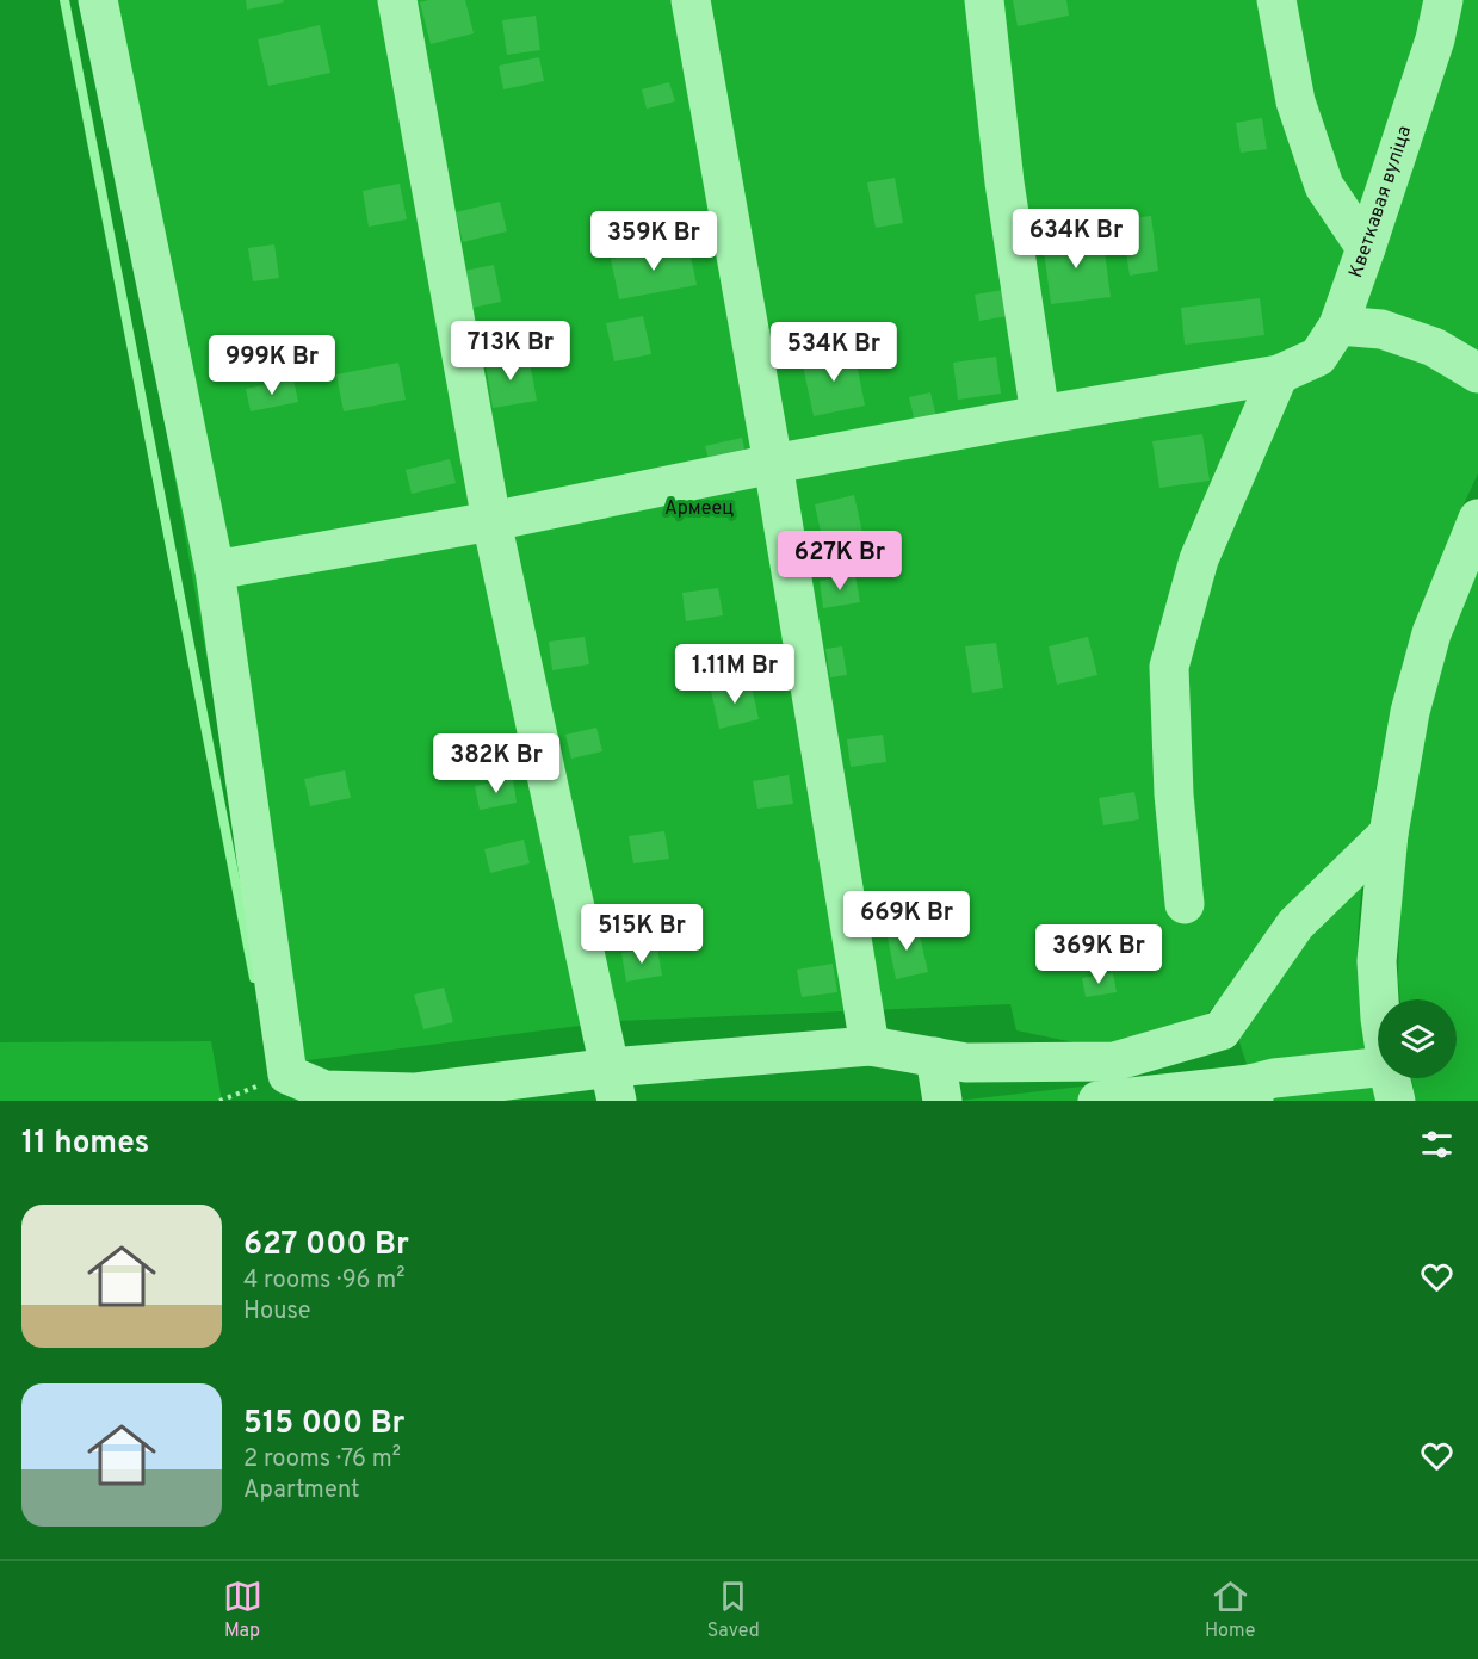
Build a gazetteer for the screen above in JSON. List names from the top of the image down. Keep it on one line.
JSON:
{"streets":{"street":["Кветкавая вуліца"]},"parks":["Армеец"],"page":{"price":["634K Br","359K Br","713K Br","534K Br","999K Br","627K Br","1.11M Br","382K Br","669K Br","515K Br","369K Br"],"heading":"11 homes","list":[{"name":"627 000 Br","note":"4 rooms · 96 m² · House"},{"name":"515 000 Br","note":"2 rooms · 76 m² · Apartment"}],"tabs":["Map","Saved","Home"]}}
